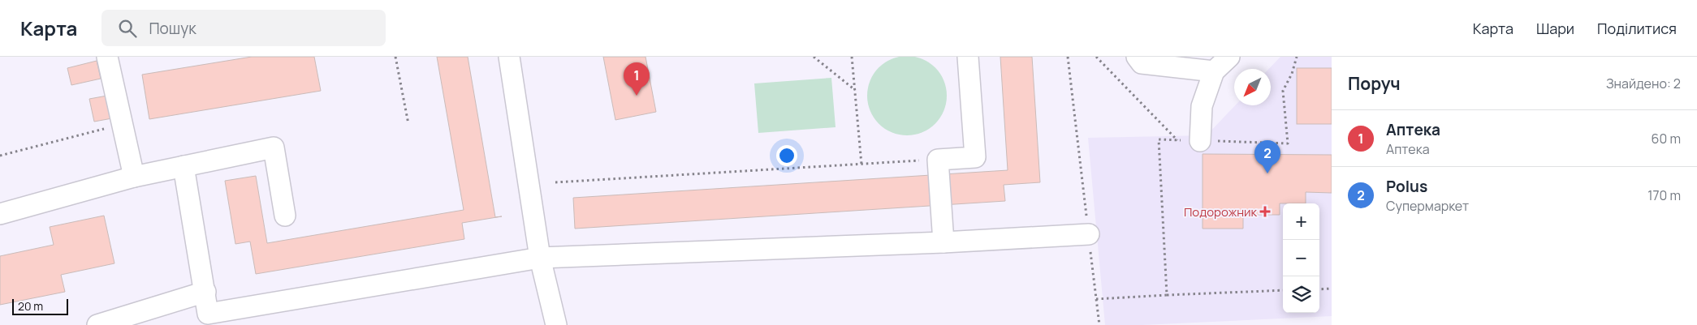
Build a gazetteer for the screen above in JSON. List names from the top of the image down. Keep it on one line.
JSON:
{"places":{"health":["Подорожник"]},"scale_bar":"20 m","north":"bottom left","page":{"header":"Карта","search":"Пошук","nav":["Карта","Шари","Поділитися"],"heading":["Поруч","Знайдено: 2"],"pins":["1","2"],"list":[{"mark":"1","name":"Аптека","note":"Аптека","value":"60 m"},{"mark":"2","name":"Polus","note":"Супермаркет","value":"170 m"}],"map_buttons":["+","−"],"scale":"20 m"}}
